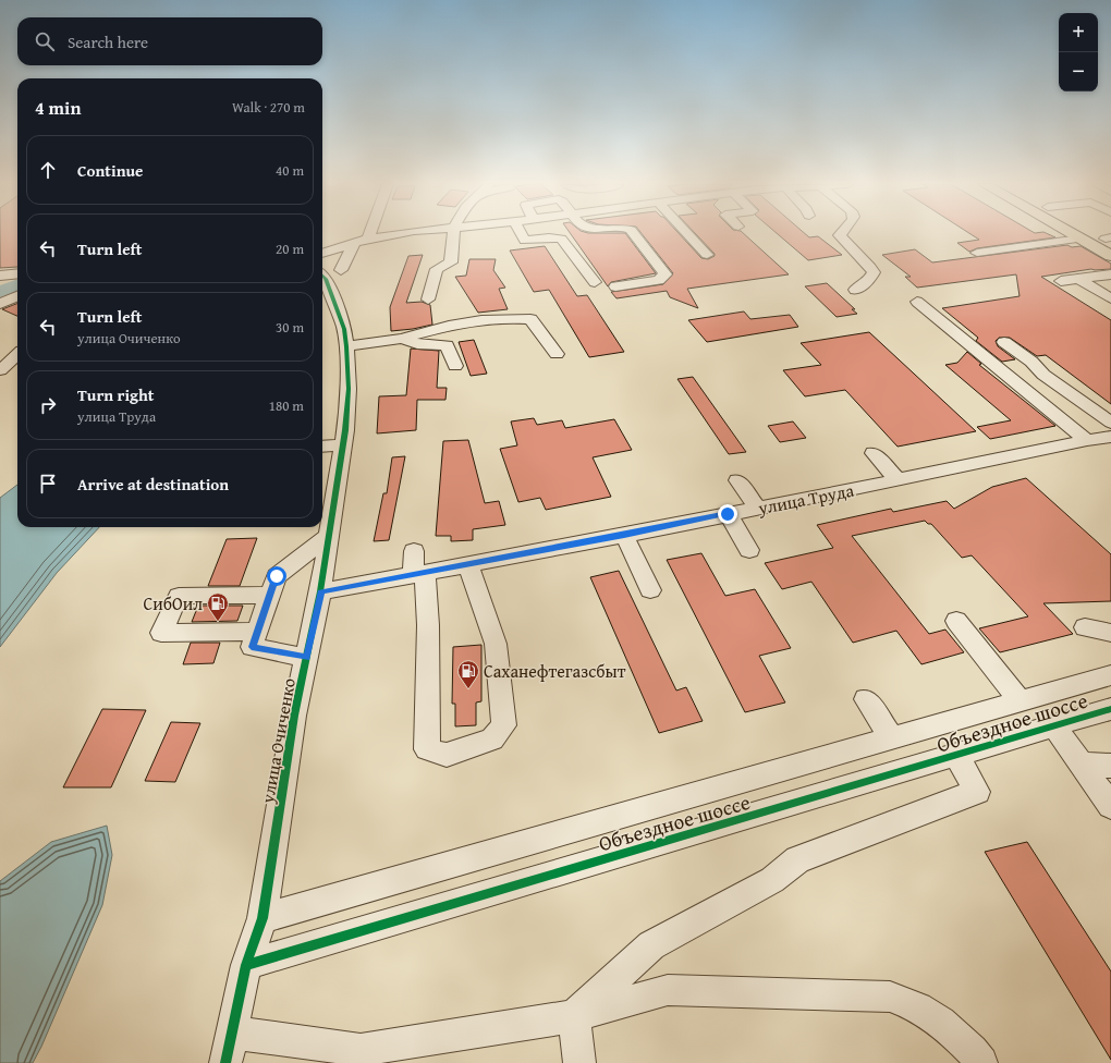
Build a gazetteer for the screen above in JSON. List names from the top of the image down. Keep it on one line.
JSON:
{"streets":{"street":["улица Труда","Объездное шоссе","улица Очиченко"]},"crossings":[["улица Труда","улица Очиченко"],["Объездное шоссе","улица Очиченко"]],"places":{"fuel station":["СибОил","Саханефтегазсбыт"]},"page":{"map_buttons":["+","−"],"search":"Search here","heading":["4 min","Walk · 270 m"],"list":[["Continue","40 m"],["Turn left","20 m"],["Turn left","улица Очиченко","30 m"],["Turn right","улица Труда","180 m"],"Arrive at destination"]}}
